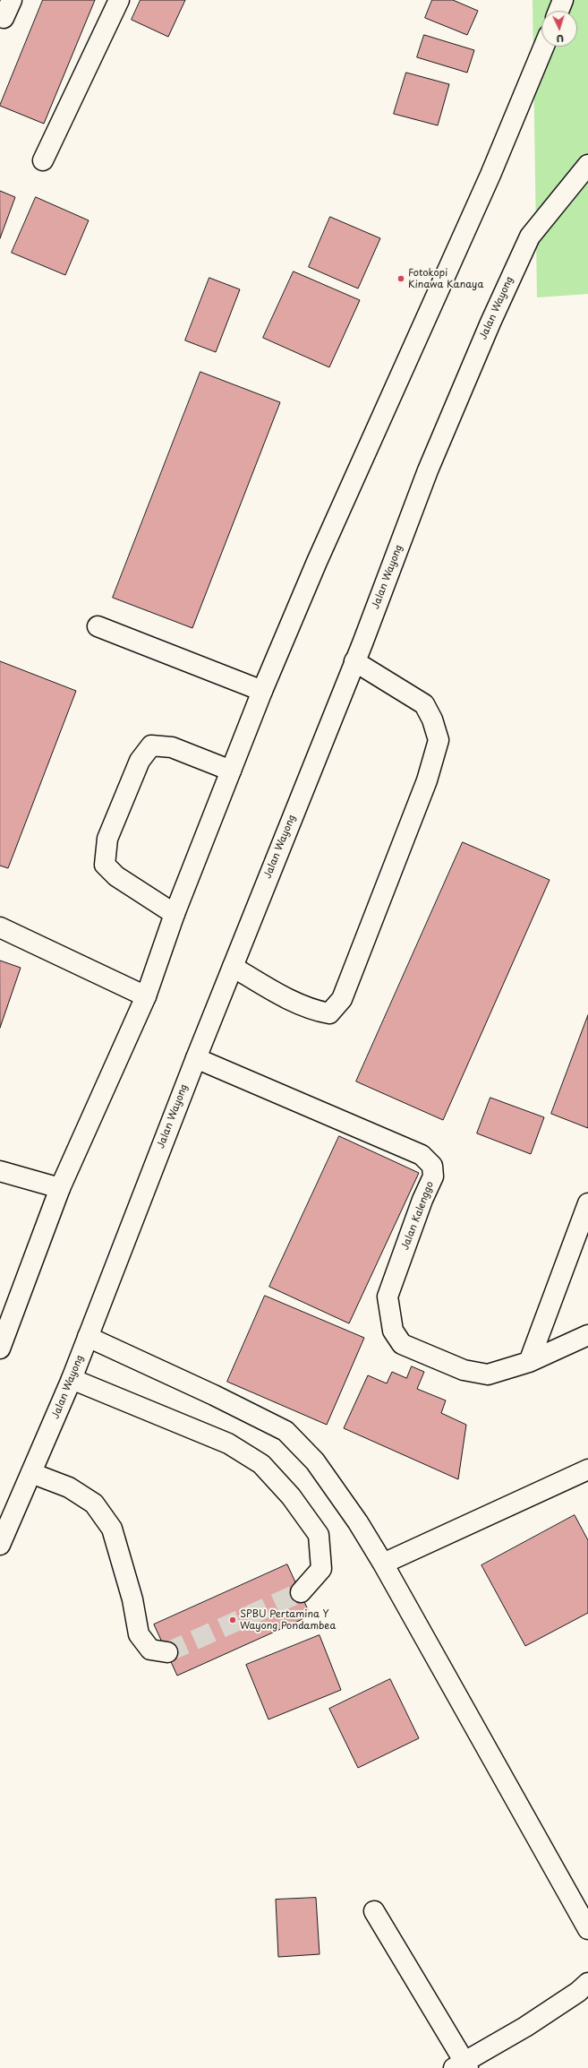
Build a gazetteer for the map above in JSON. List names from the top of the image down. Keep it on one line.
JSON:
{"streets":{"main road":["Jalan Wayong","Jalan Kalenggo"]},"crossings":[["Jalan Wayong","Jalan Kalenggo"]],"places":["Fotokopi Kinawa Kanaya","SPBU Pertamina Y Wayong Pondambea"],"north":"bottom"}
